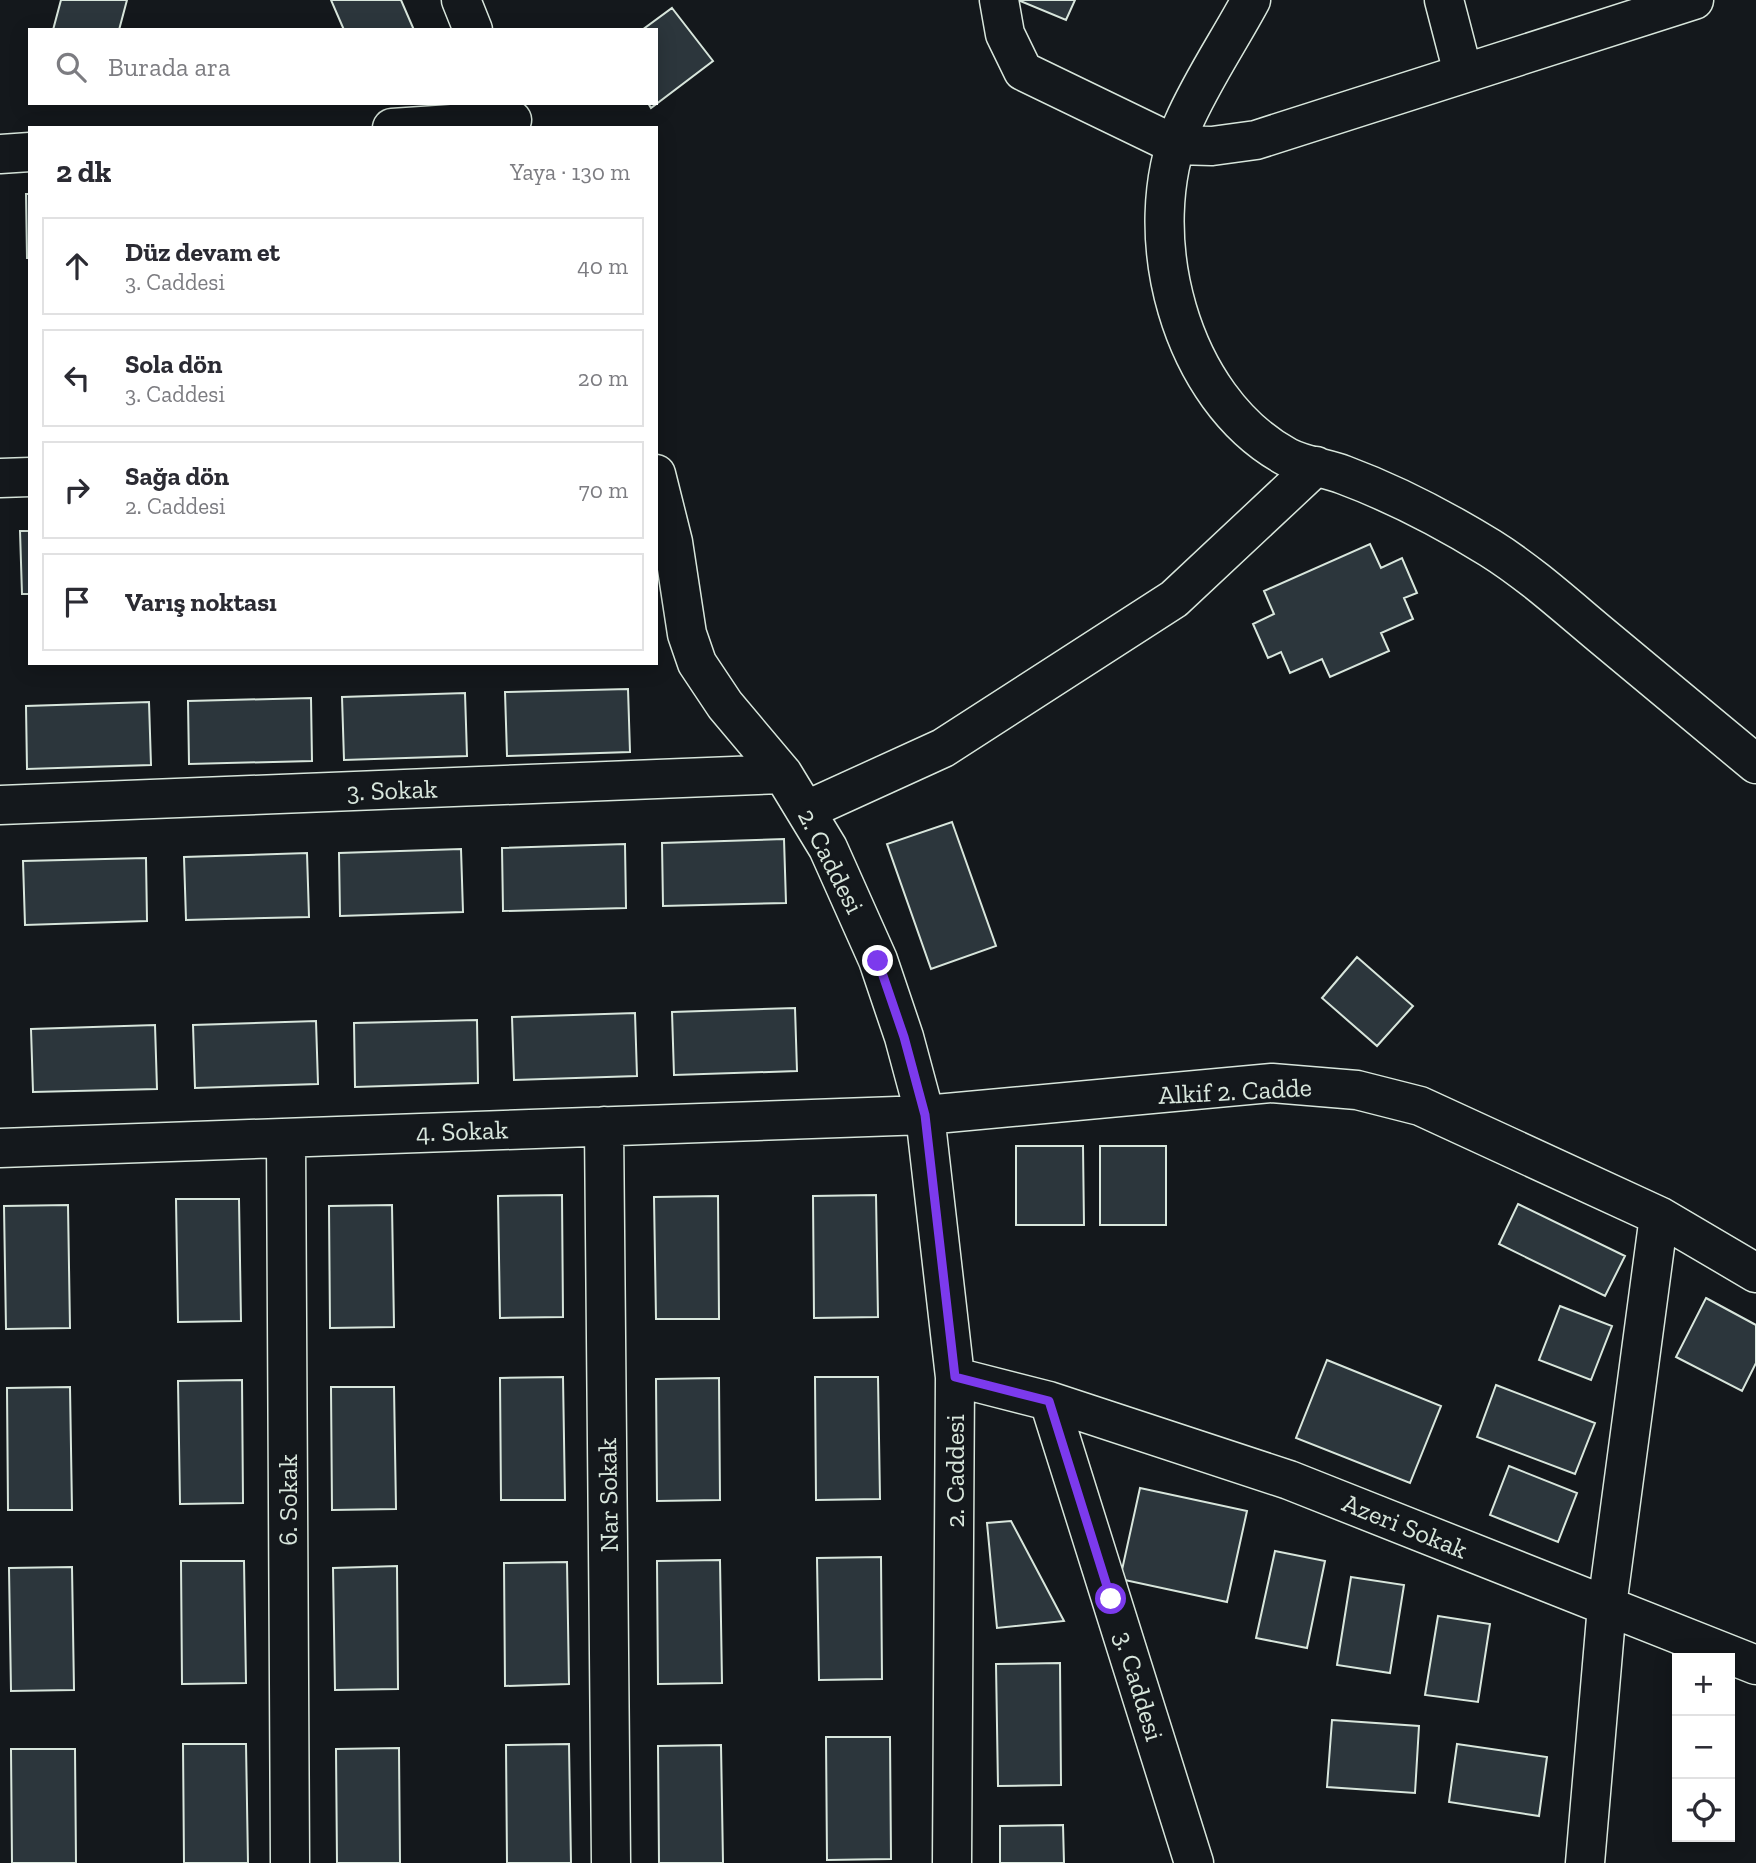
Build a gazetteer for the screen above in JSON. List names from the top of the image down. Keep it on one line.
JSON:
{"streets":{"street":["3. Sokak","2. Caddesi","Alkif 2. Cadde","4. Sokak","Nar Sokak","6. Sokak","Azeri Sokak","3. Caddesi"]},"crossings":[["3. Sokak","2. Caddesi"],["2. Caddesi","Alkif 2. Cadde"],["2. Caddesi","4. Sokak"],["Alkif 2. Cadde","4. Sokak"],["4. Sokak","Nar Sokak"],["4. Sokak","6. Sokak"],["Azeri Sokak","3. Caddesi"]],"page":{"search":"Burada ara","heading":["2 dk","Yaya · 130 m"],"list":[["Düz devam et","3. Caddesi","40 m"],["Sola dön","3. Caddesi","20 m"],["Sağa dön","2. Caddesi","70 m"],"Varış noktası"],"map_buttons":["+","−"]}}
